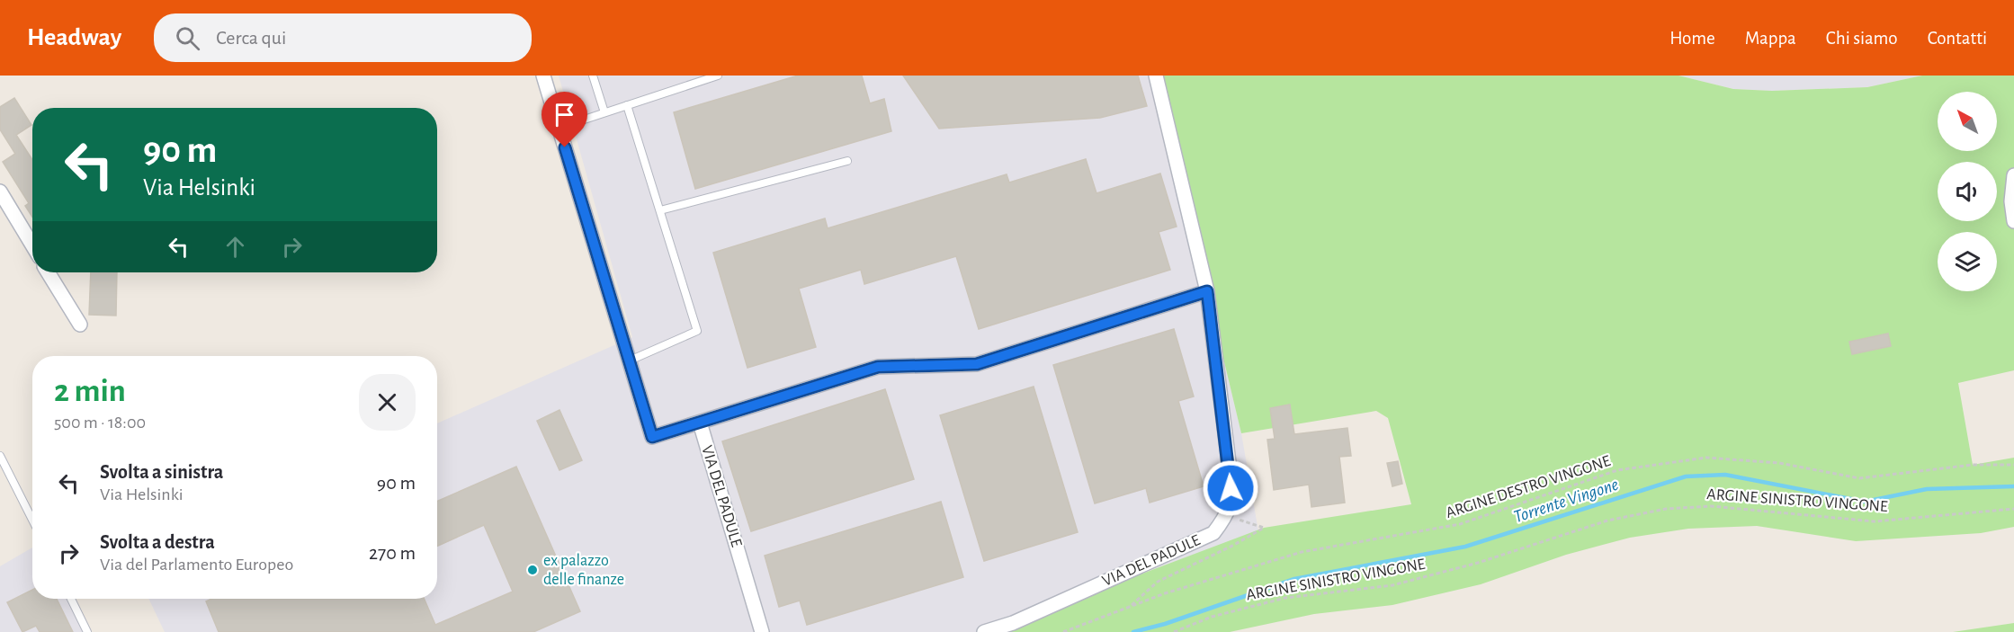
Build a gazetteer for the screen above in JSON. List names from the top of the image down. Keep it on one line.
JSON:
{"streets":{"street":["VIA DEL PADULE"],"path":["ARGINE DESTRO VINGONE","ARGINE SINISTRO VINGONE"]},"water":["Torrente Vingone"],"places":["ex palazzo delle finanze"],"north":"top left","page":{"header":"Headway","search":"Cerca qui","nav":["Home","Mappa","Chi siamo","Contatti"],"turn":["90 m","Via Helsinki"],"heading":["2 min","500 m · 18:00"],"list":[{"name":"Svolta a sinistra","note":"Via Helsinki","value":"90 m"},{"name":"Svolta a destra","note":"Via del Parlamento Europeo","value":"270 m"}]}}
